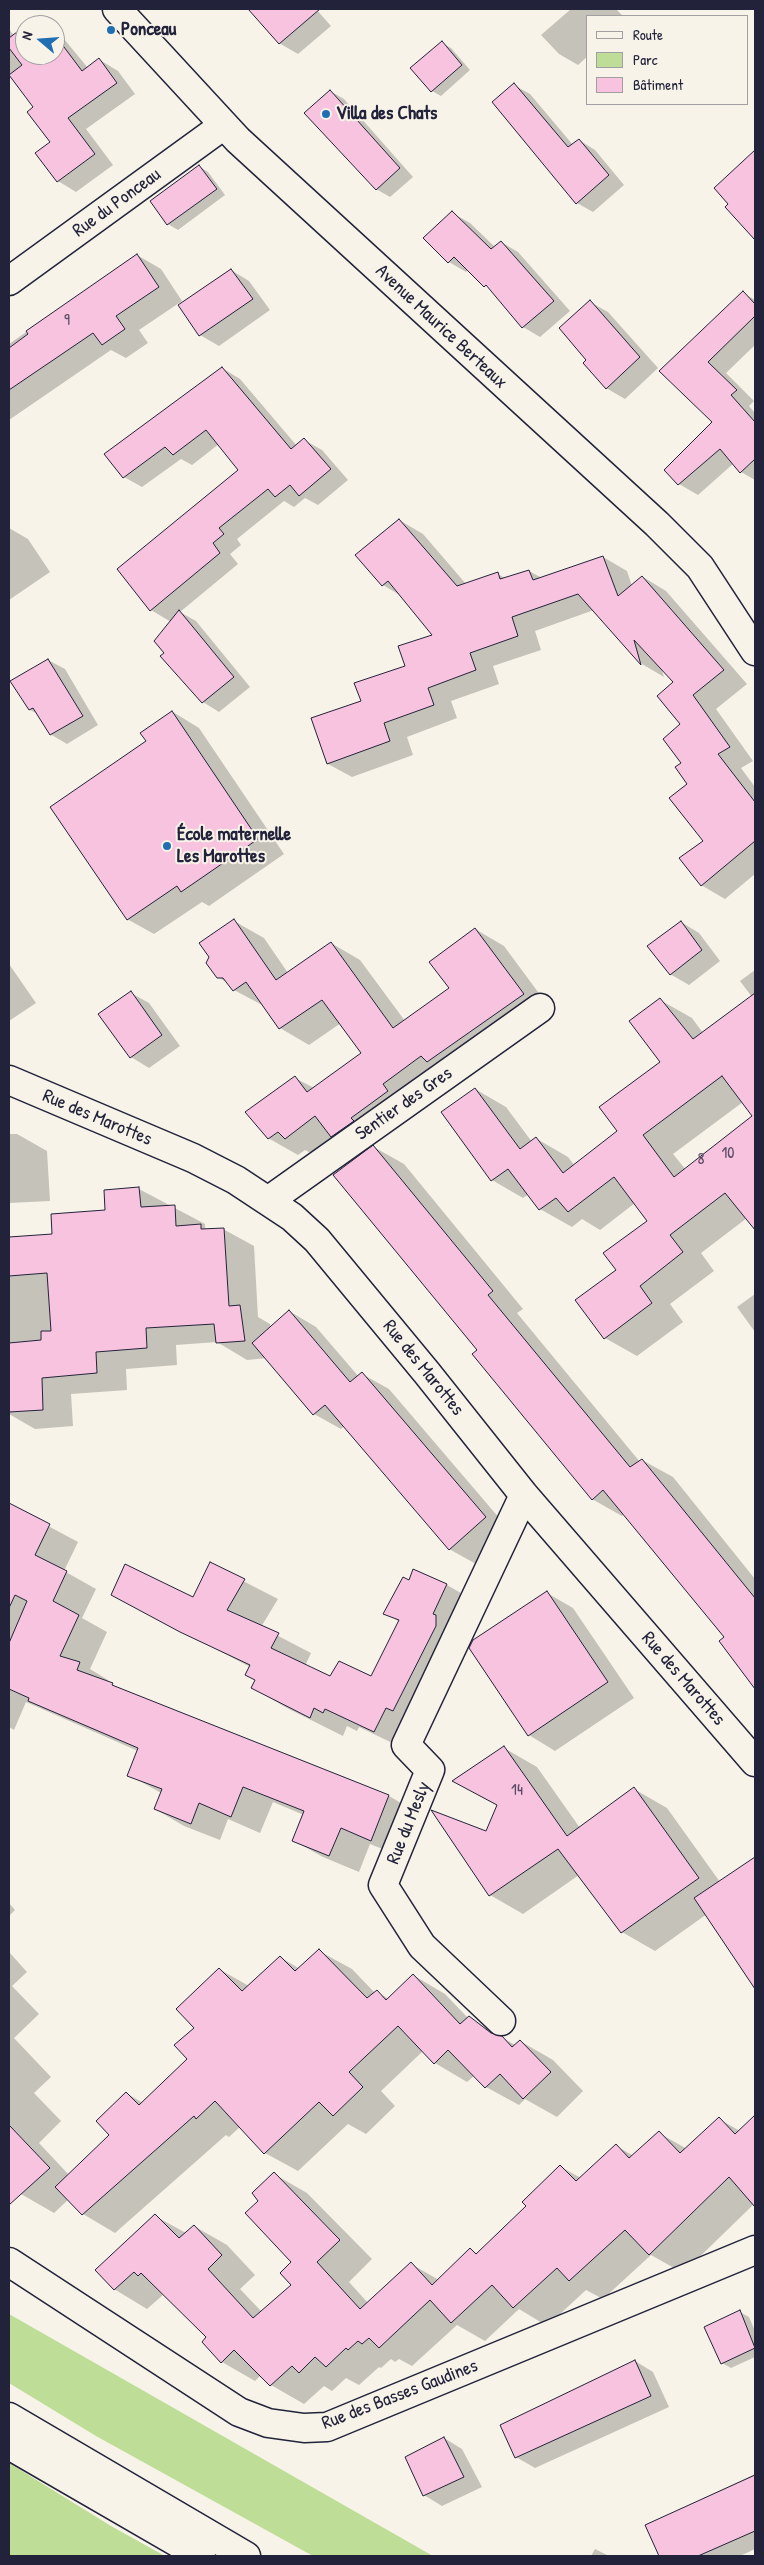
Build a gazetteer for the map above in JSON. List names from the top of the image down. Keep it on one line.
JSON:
{"streets":{"street":["Rue du Ponceau","Avenue Maurice Berteaux","Sentier des Gres","Rue des Marottes","Rue du Mesly","Rue des Basses Gaudines"]},"crossings":[["Rue du Ponceau","Avenue Maurice Berteaux"],["Sentier des Gres","Rue des Marottes"],["Rue des Marottes","Rue du Mesly"]],"places":["Ponceau","Villa des Chats","École maternelle Les Marottes"],"house_numbers":["9","10","8","14"],"legend":["Route","Parc","Bâtiment"],"north":"left"}
